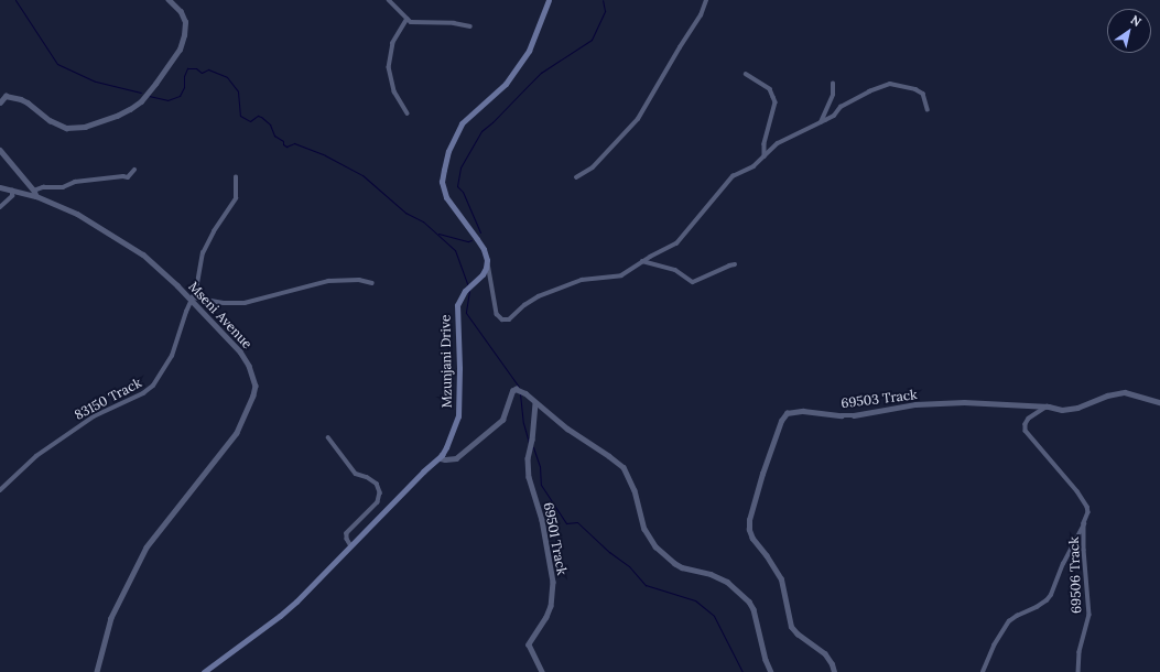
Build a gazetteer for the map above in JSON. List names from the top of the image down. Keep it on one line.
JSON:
{"streets":{"main road":["Mzunjani Drive"],"street":["Mseni Avenue","83150 Track","69503 Track","69501 Track","69506 Track"]},"crossings":[["Mseni Avenue","83150 Track"],["69503 Track","69506 Track"]],"north":"top right"}
